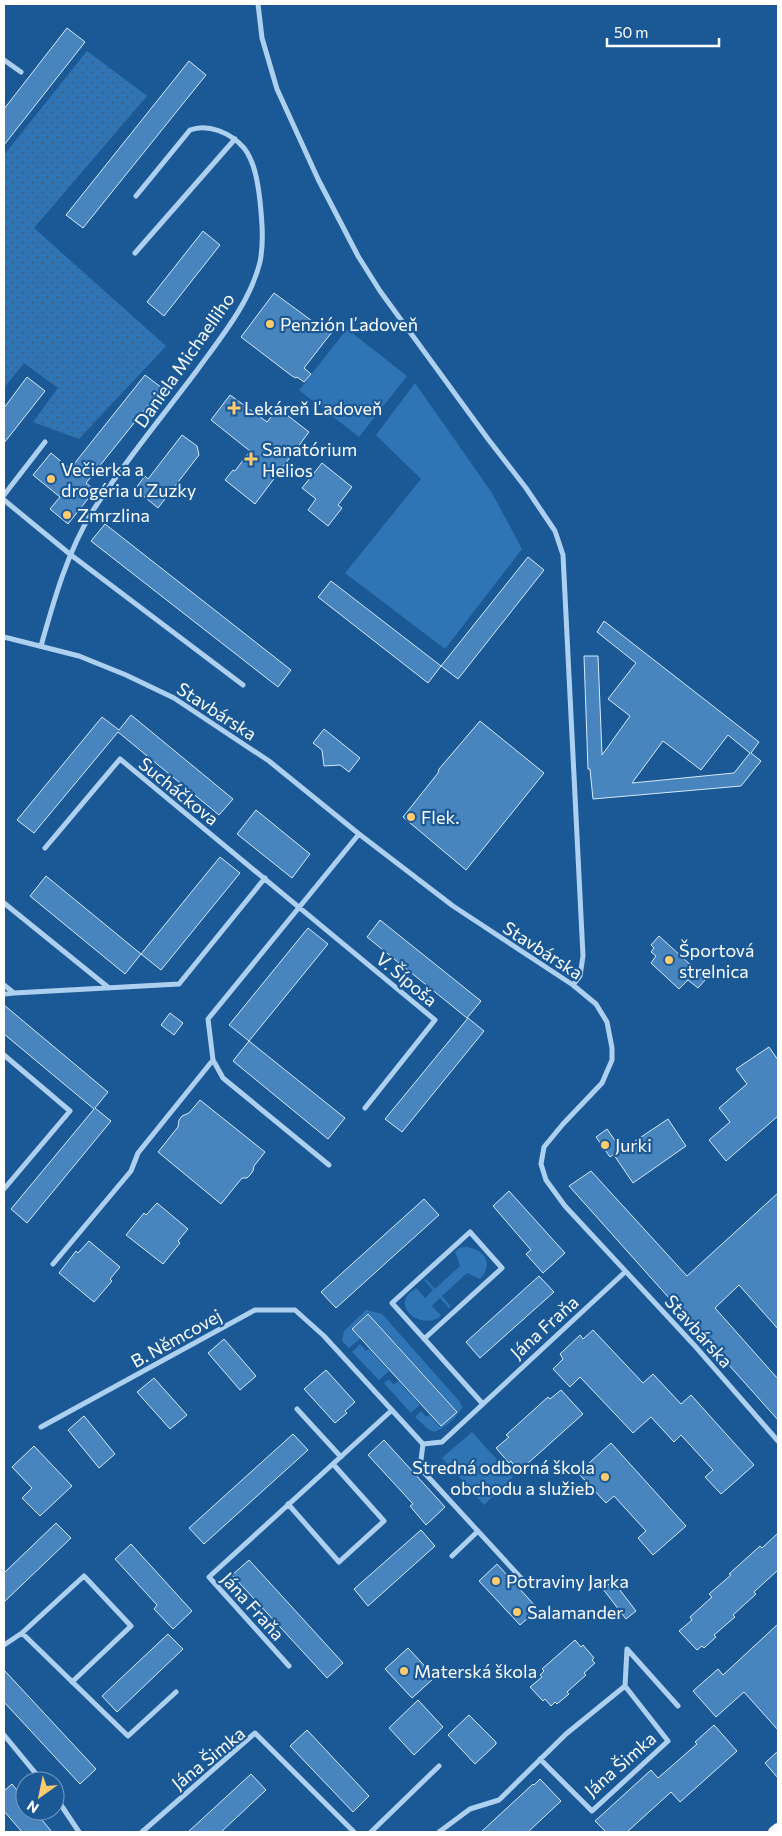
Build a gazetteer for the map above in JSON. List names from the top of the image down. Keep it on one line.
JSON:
{"streets":{"street":["Daniela Michaelliho","Stavbárska","Sucháčkova","V. Šípoša","Jána Fraňa","B. Němcovej","Jána Šimka"]},"crossings":[["Daniela Michaelliho","Stavbárska"],["Stavbárska","Jána Fraňa"],["Sucháčkova","V. Šípoša"],["Jána Fraňa","B. Němcovej"]],"places":{"other":["Penzión Ľadoveň","Večierka a drogéria u Zuzky","Zmrzlina","Flek.","Športová strelnica","Jurki","Stredná odborná škola obchodu a služieb","Potraviny Jarka","Salamander","Materská škola"],"health":["Lekáreň Ľadoveň","Sanatórium Helios"]},"scale_bar":"50 m","north":"bottom left"}
